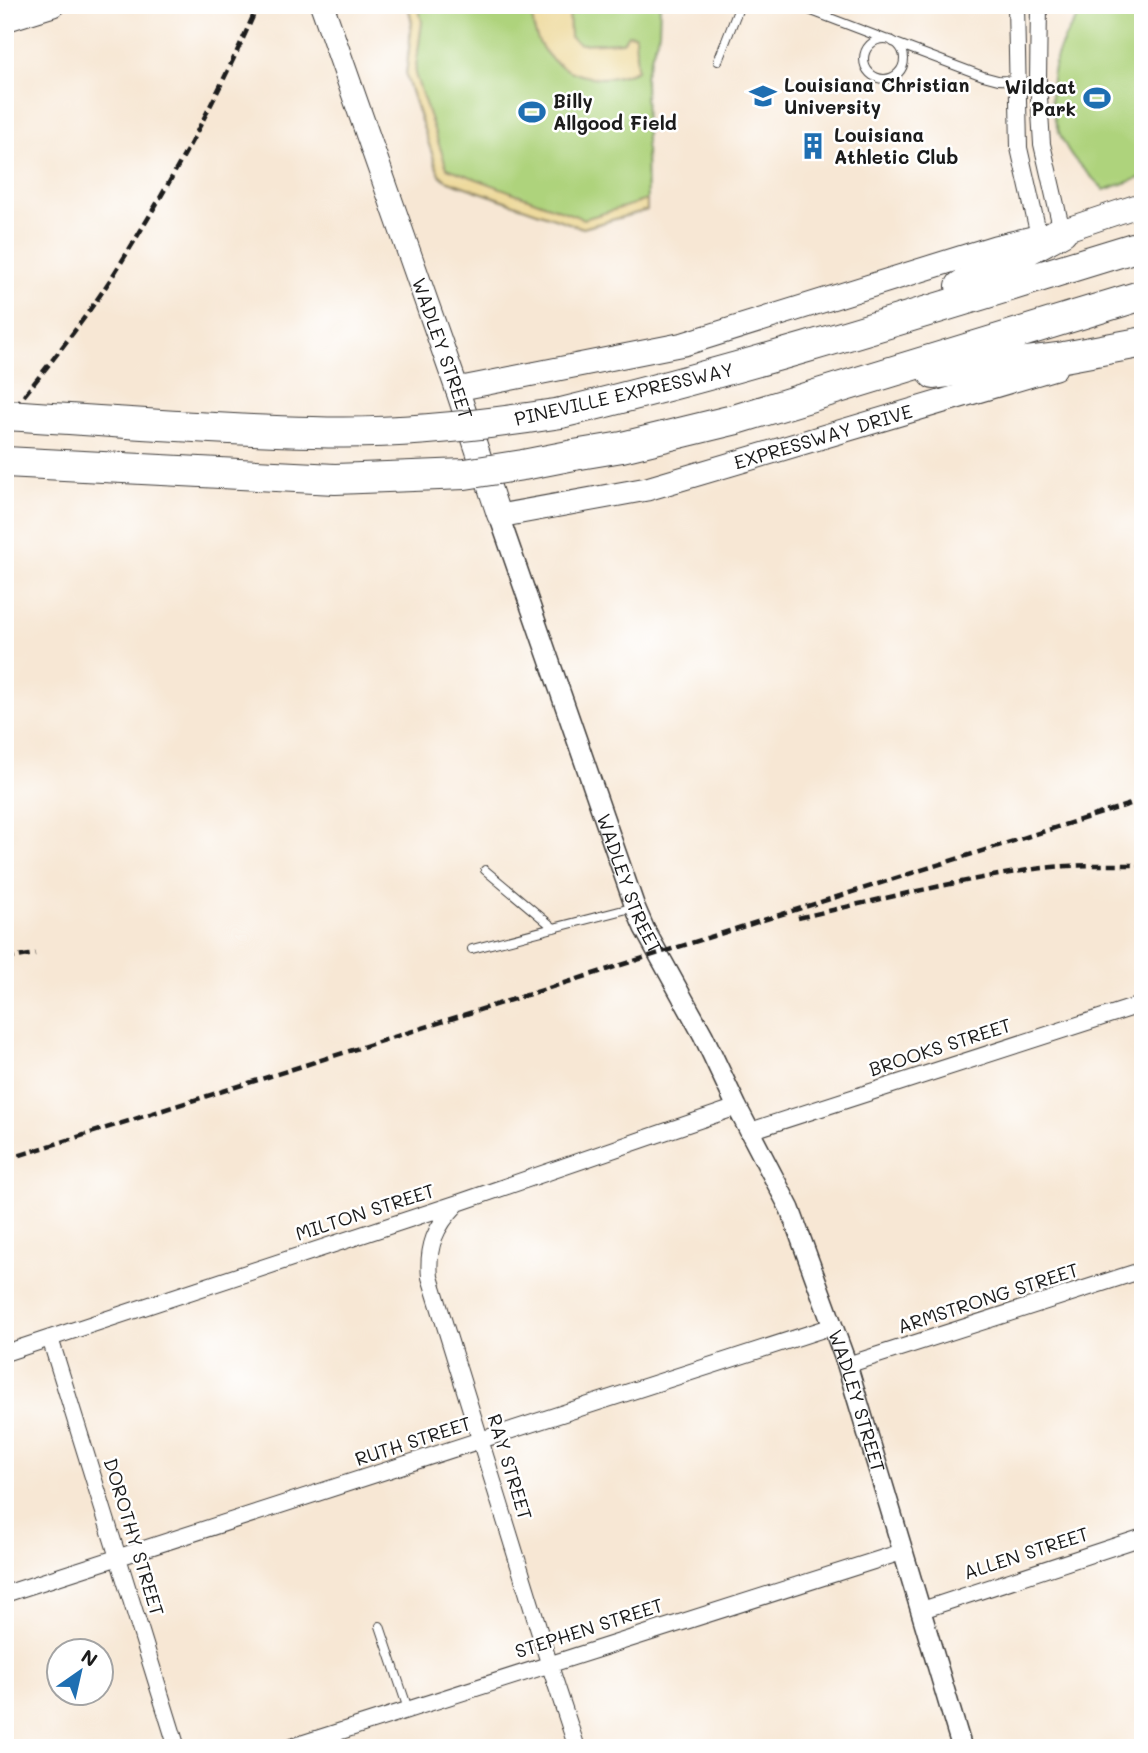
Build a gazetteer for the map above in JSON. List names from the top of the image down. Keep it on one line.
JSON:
{"streets":{"highway":["PINEVILLE EXPRESSWAY"],"main road":["WADLEY STREET","EXPRESSWAY DRIVE"],"street":["BROOKS STREET","MILTON STREET","ARMSTRONG STREET","RUTH STREET","RAY STREET","DOROTHY STREET","ALLEN STREET","STEPHEN STREET"]},"crossings":[["WADLEY STREET","EXPRESSWAY DRIVE"],["WADLEY STREET","BROOKS STREET"],["WADLEY STREET","MILTON STREET"],["WADLEY STREET","ARMSTRONG STREET"],["WADLEY STREET","RUTH STREET"],["WADLEY STREET","ALLEN STREET"],["WADLEY STREET","STEPHEN STREET"],["MILTON STREET","RAY STREET"],["MILTON STREET","DOROTHY STREET"],["RUTH STREET","RAY STREET"],["RUTH STREET","DOROTHY STREET"],["RAY STREET","STEPHEN STREET"]],"places":{"school or university":["Louisiana Christian University"],"sports":["Wildcat Park","Billy Allgood Field"],"building":["Louisiana Athletic Club"]},"north":"top right"}
